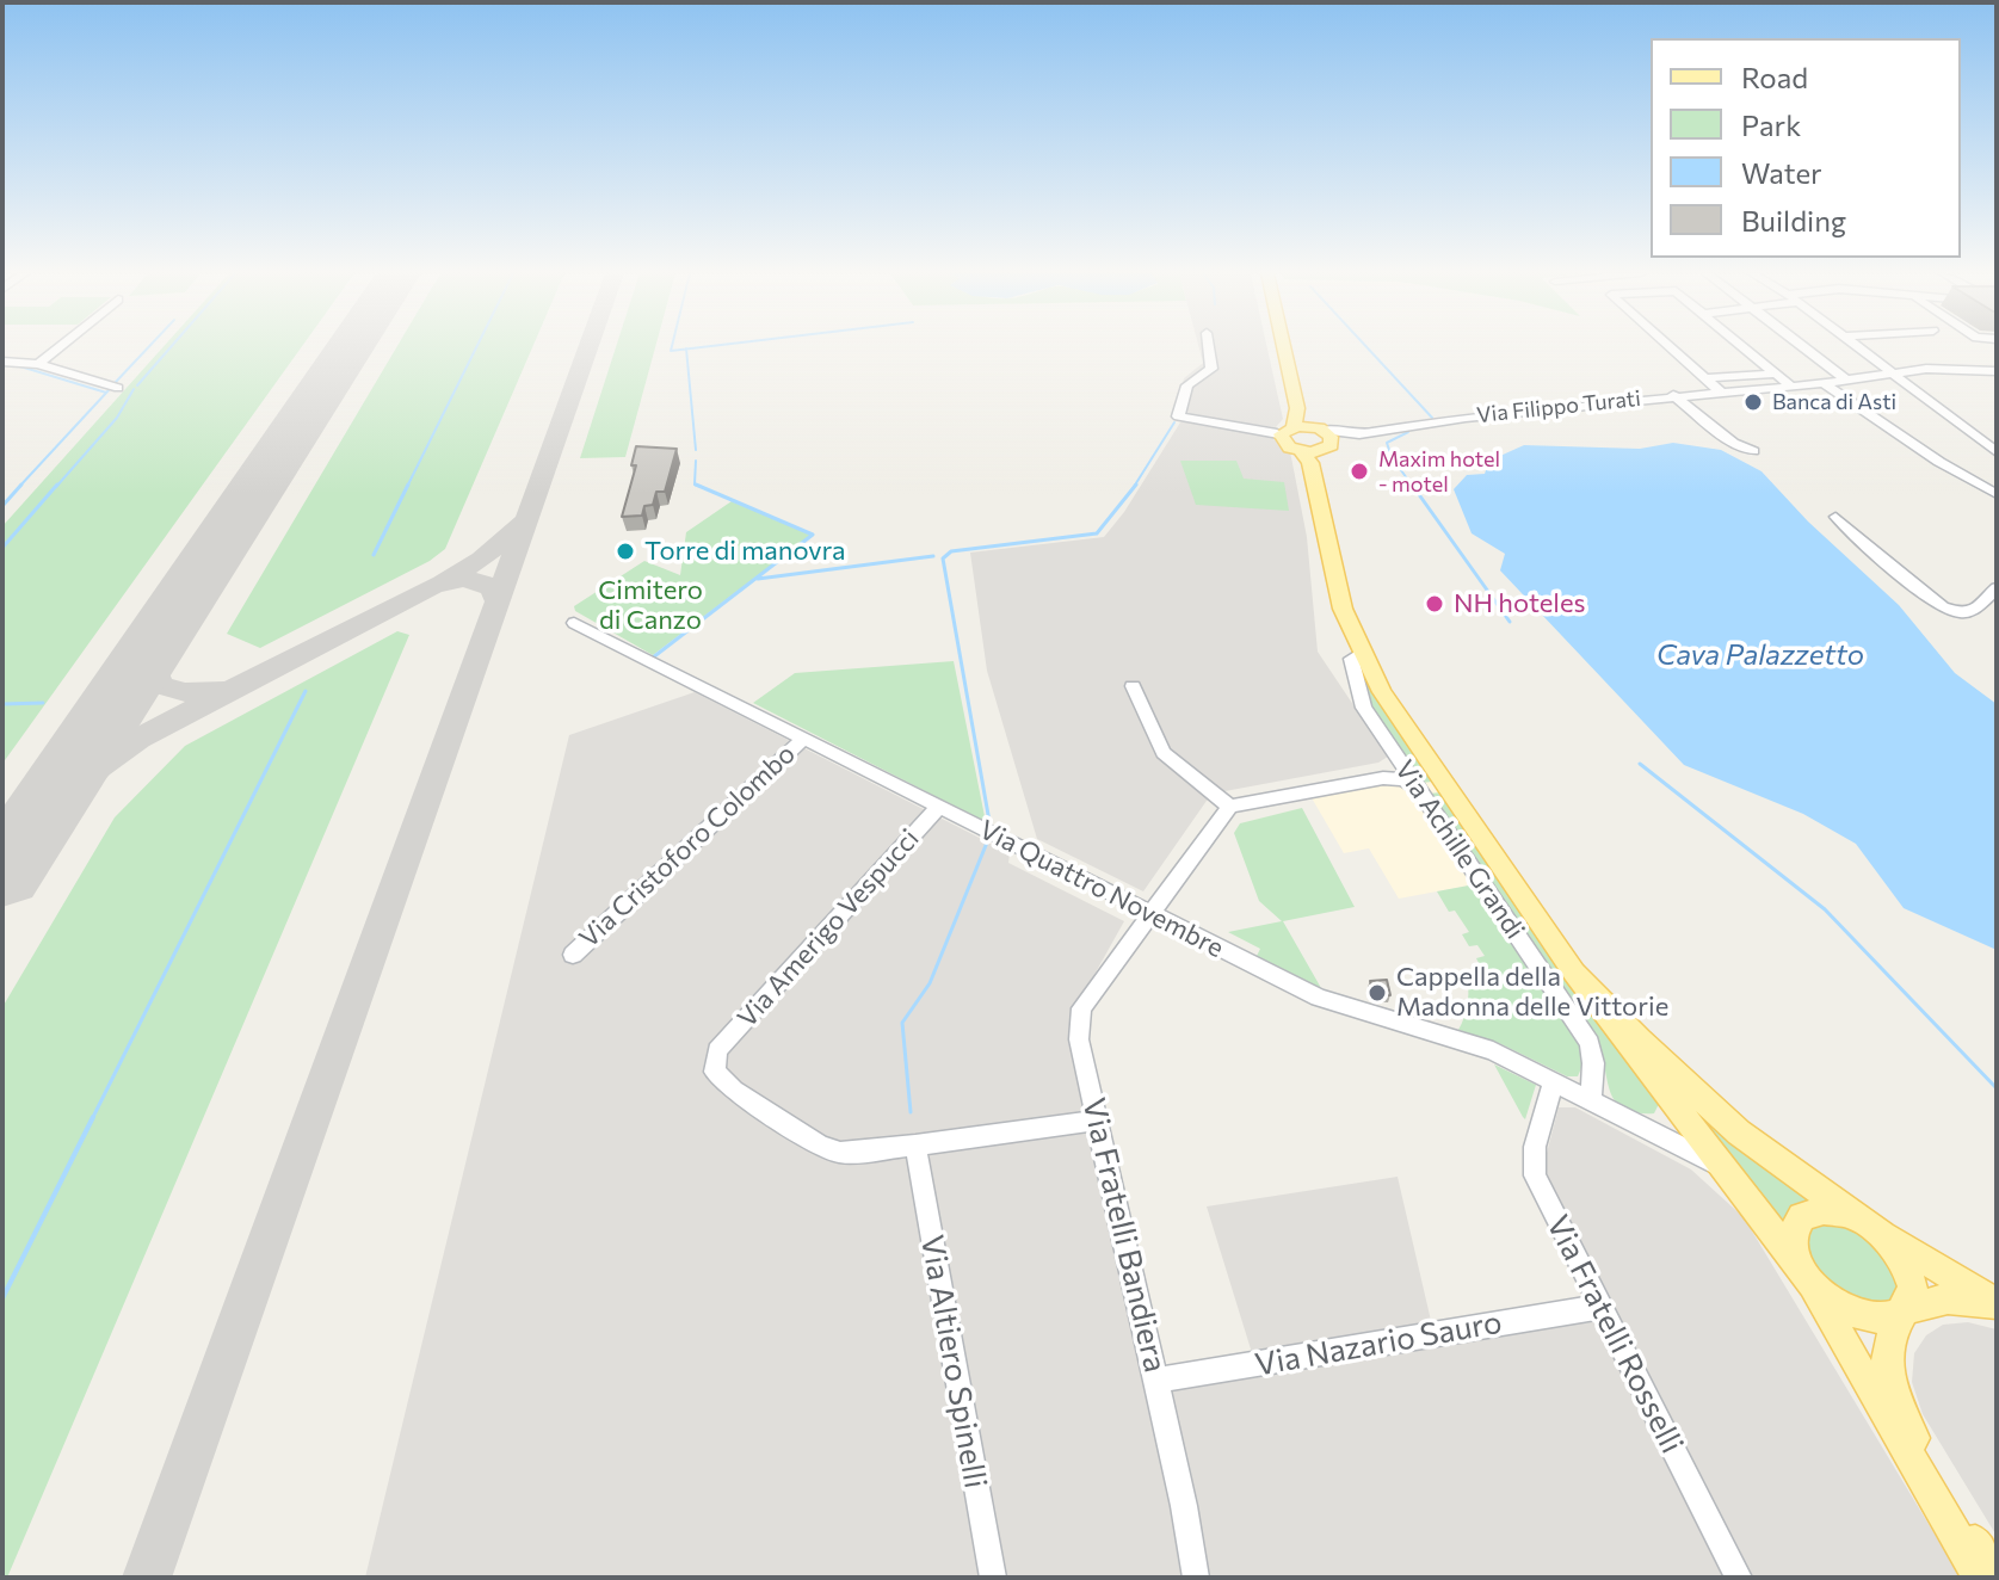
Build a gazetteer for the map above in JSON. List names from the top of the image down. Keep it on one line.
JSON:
{"streets":{"main road":["Via Achille Grandi"],"street":["Via Filippo Turati","Via Cristoforo Colombo","Via Quattro Novembre","Via Amerigo Vespucci","Via Fratelli Bandiera","Via Fratelli Rosselli","Via Nazario Sauro","Via Altiero Spinelli"]},"crossings":[["Via Cristoforo Colombo","Via Quattro Novembre"],["Via Achille Grandi","Via Quattro Novembre"],["Via Quattro Novembre","Via Amerigo Vespucci"],["Via Quattro Novembre","Via Fratelli Bandiera"],["Via Quattro Novembre","Via Fratelli Rosselli"],["Via Amerigo Vespucci","Via Altiero Spinelli"],["Via Fratelli Bandiera","Via Nazario Sauro"],["Via Fratelli Rosselli","Via Nazario Sauro"]],"water":["Cava Palazzetto"],"parks":["Cimitero di Canzo"],"places":["Banca di Asti","Maxim hotel - motel","Torre di manovra","NH hoteles","Cappella della Madonna delle Vittorie"],"legend":["Road","Park","Water","Building"]}
